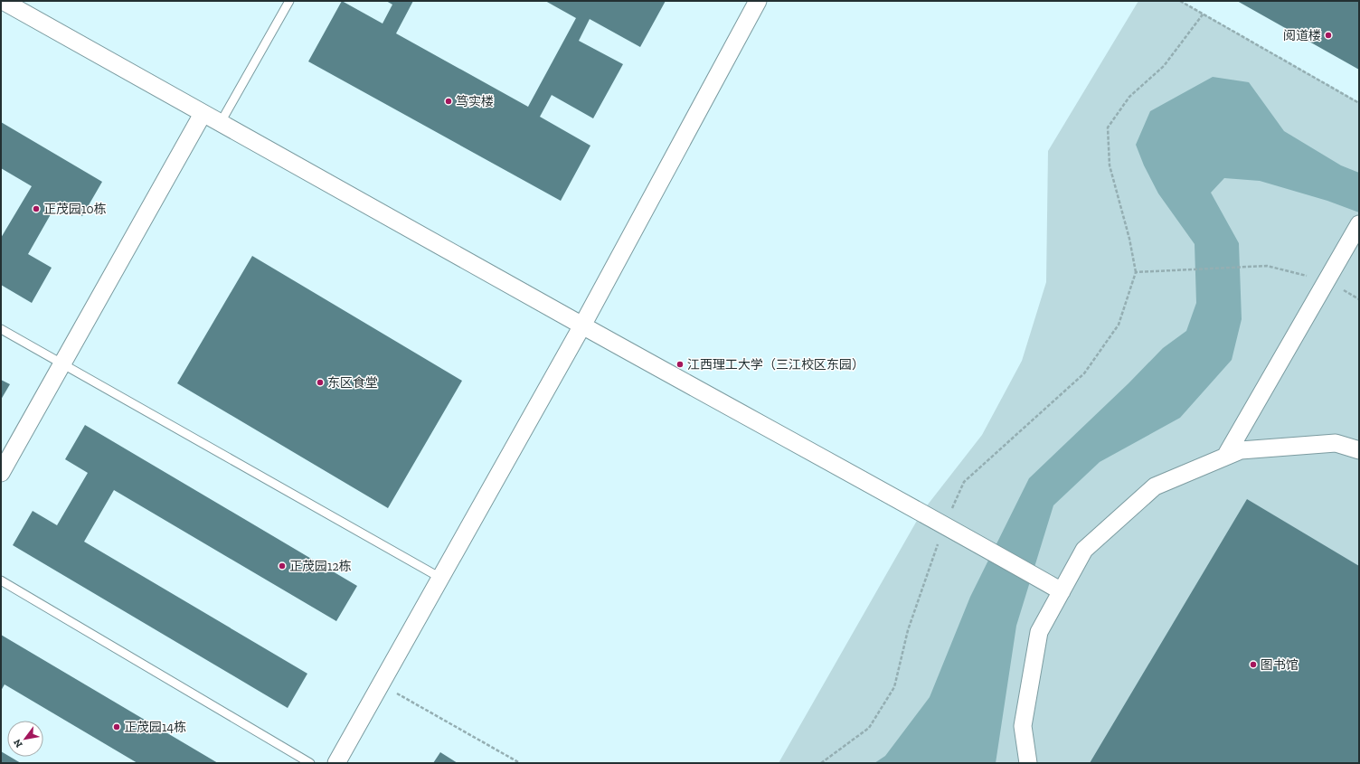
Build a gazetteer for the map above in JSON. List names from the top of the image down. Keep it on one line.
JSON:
{"places":["阅道楼","笃实楼","正茂园10栋","江西理工大学（三江校区东园）","东区食堂","正茂园12栋","图书馆","正茂园14栋"],"north":"bottom left"}
